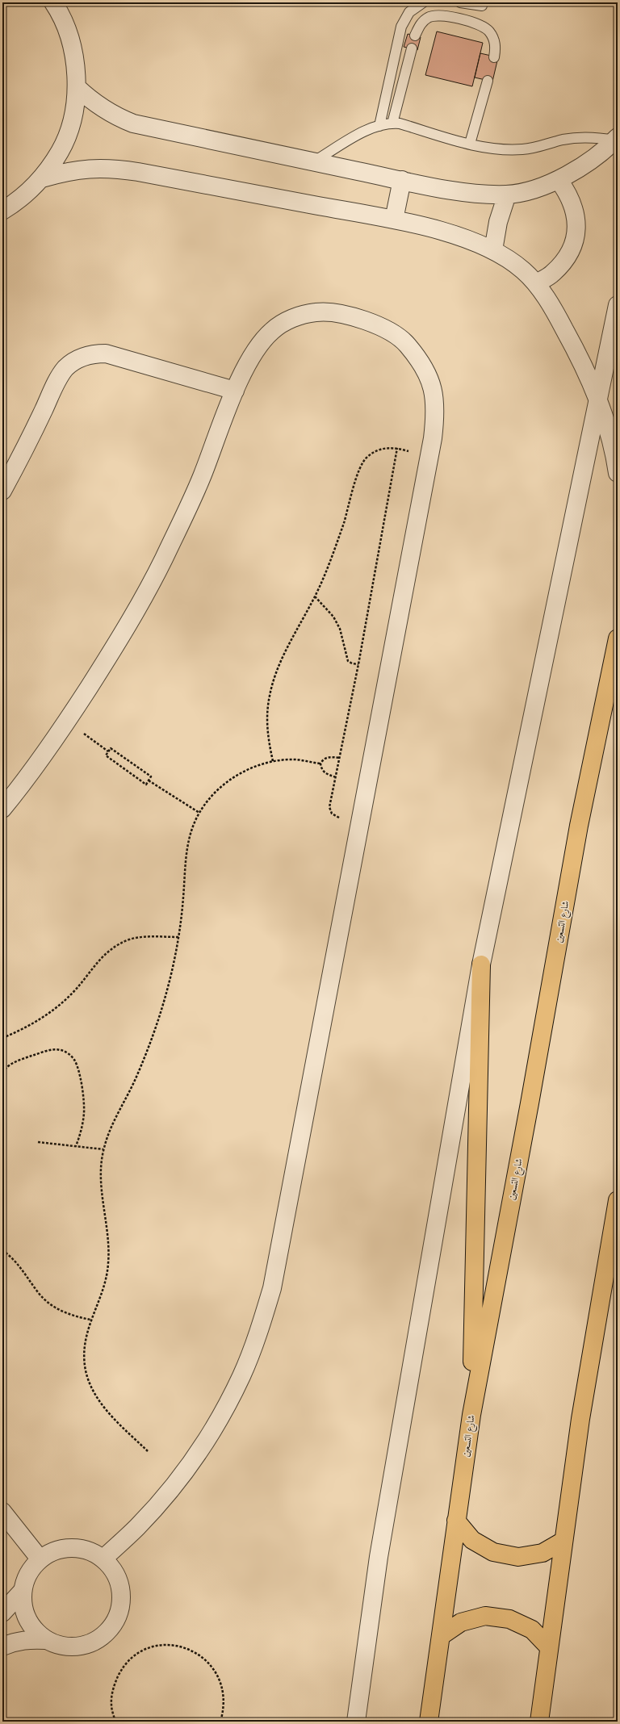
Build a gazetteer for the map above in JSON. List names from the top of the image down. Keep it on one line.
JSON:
{"streets":{"main road":["شارع التسعين"]}}
